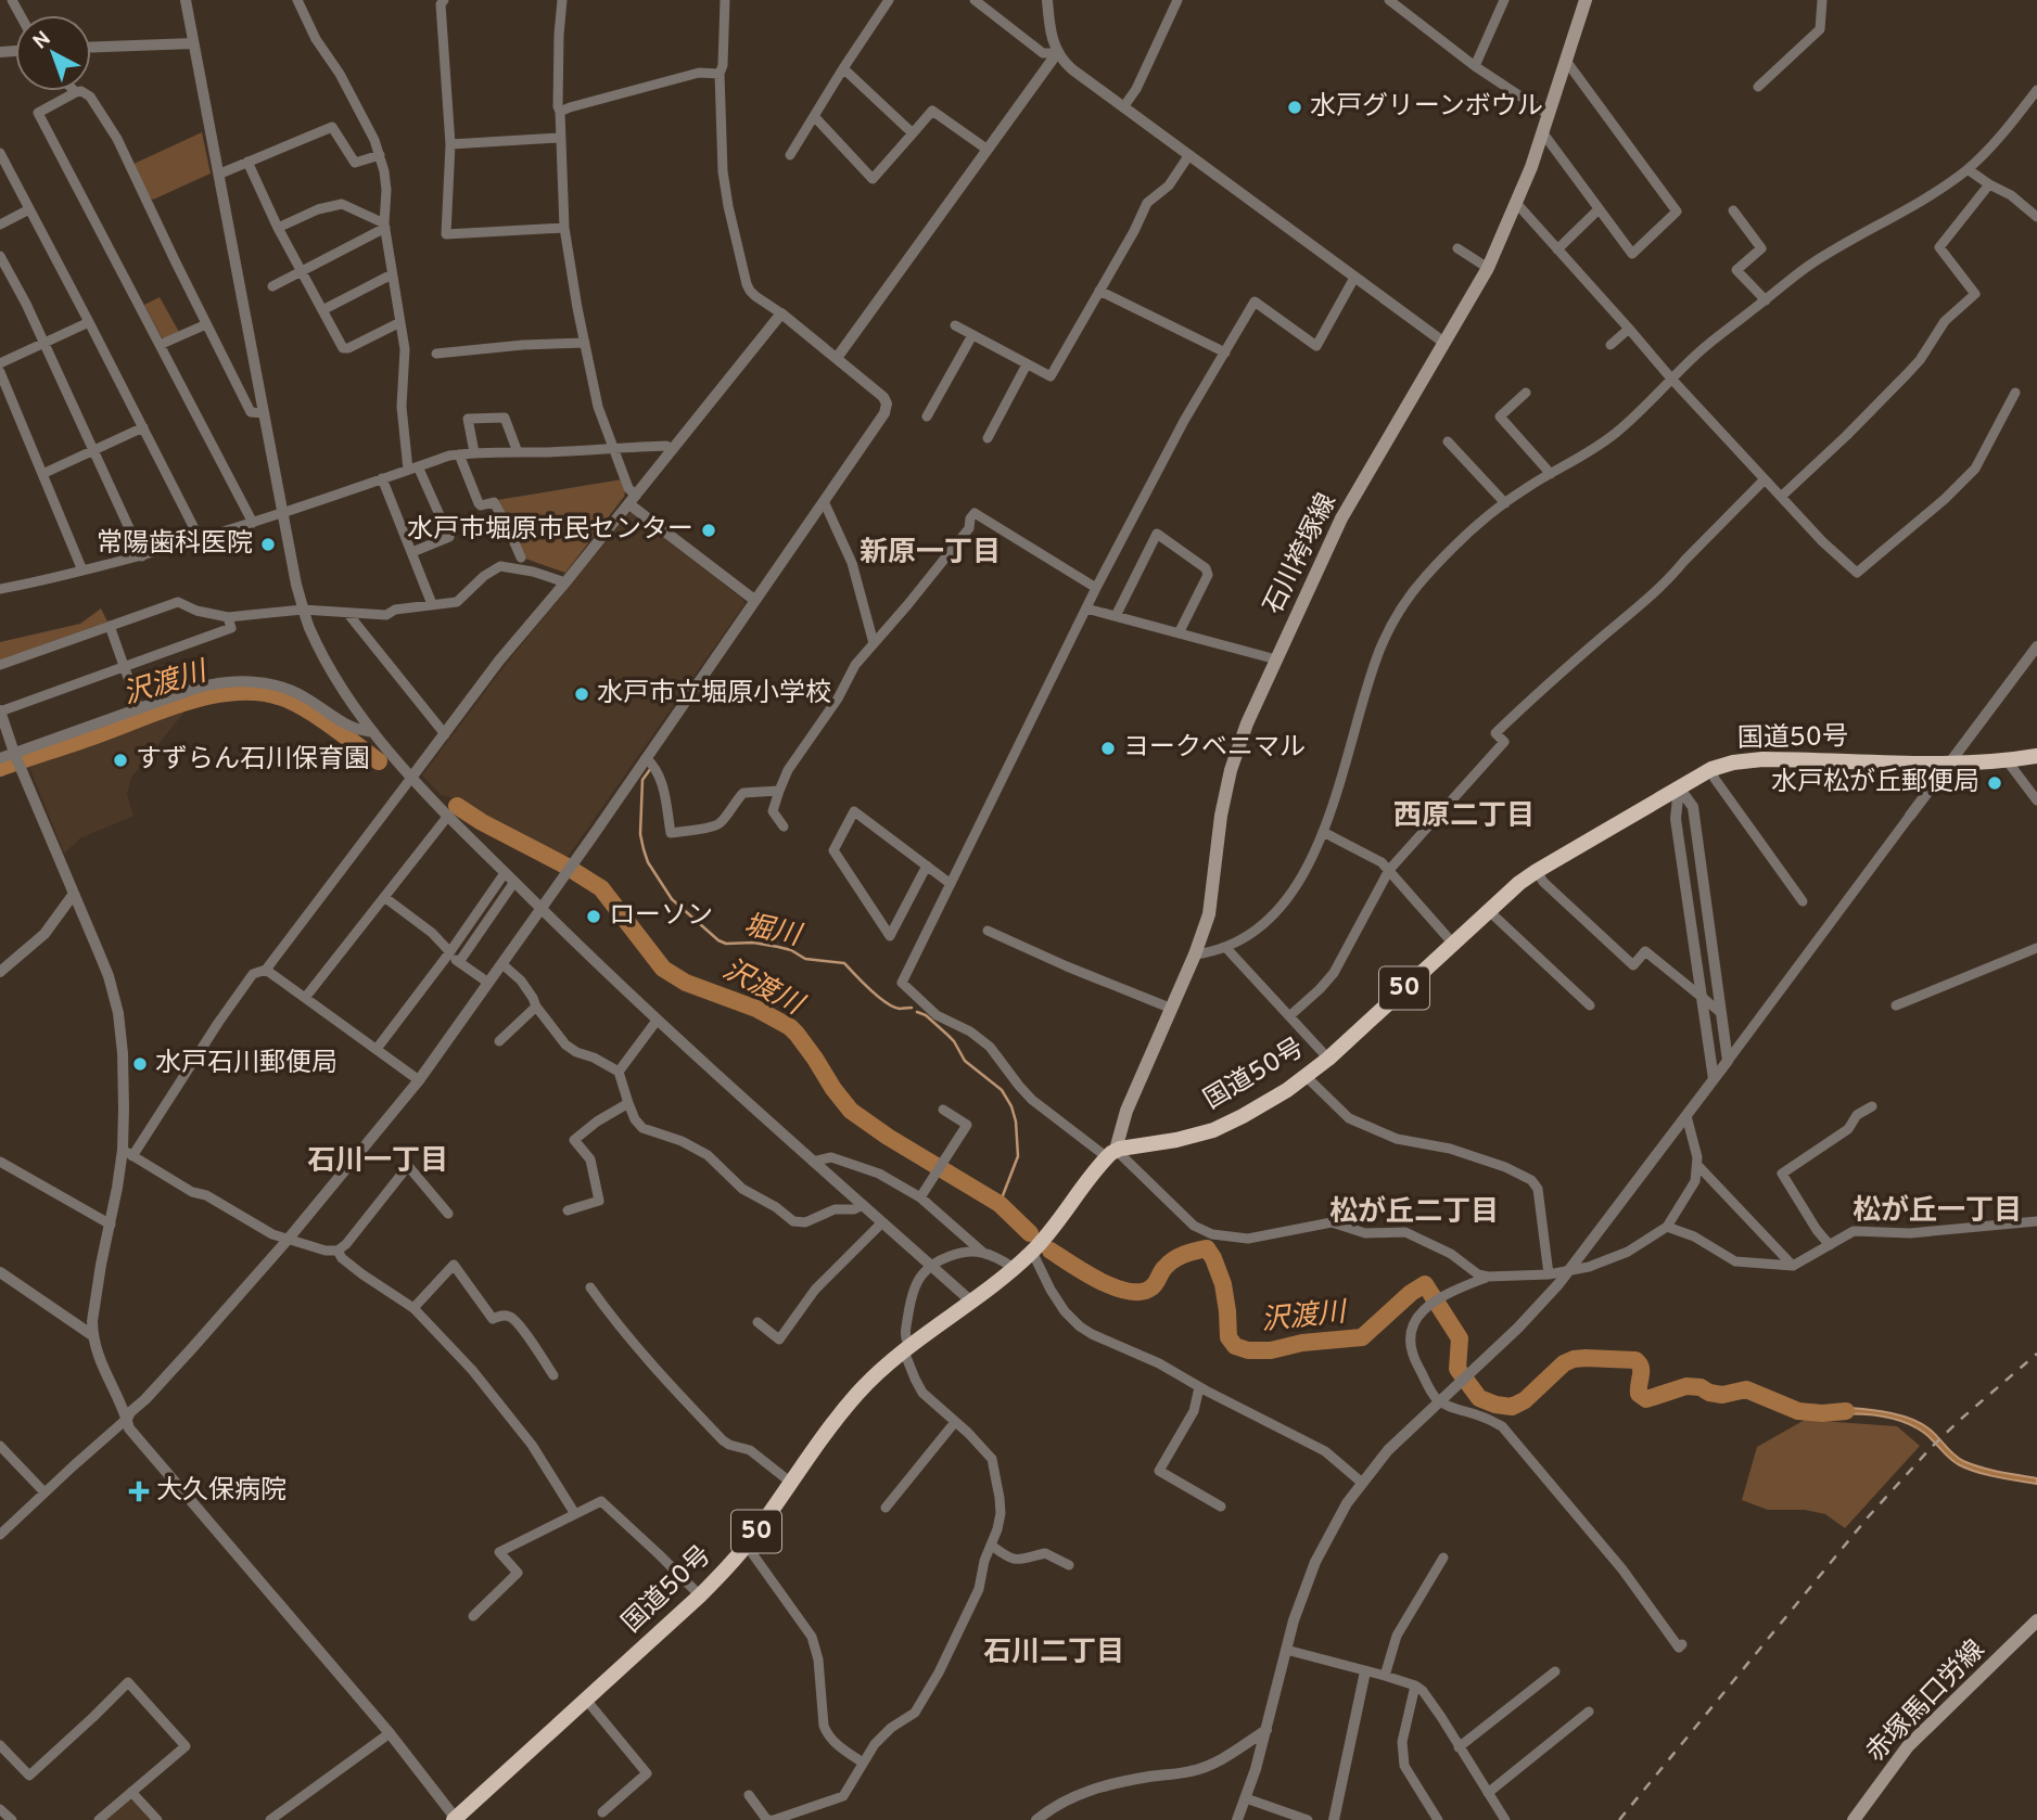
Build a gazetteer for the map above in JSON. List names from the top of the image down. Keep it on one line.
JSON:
{"streets":{"highway":["国道50号","50"],"main road":["石川袴塚線","赤塚馬口労線"]},"crossings":[["石川袴塚線","国道50号"]],"districts":["新原一丁目","西原二丁目","石川一丁目","松が丘一丁目","松が丘二丁目","石川二丁目"],"water":["沢渡川","堀川"],"places":{"other":["水戸グリーンボウル","水戸市堀原市民センター","常陽歯科医院","水戸市立堀原小学校","ヨークベニマル","すずらん石川保育園","水戸松が丘郵便局","ローソン","水戸石川郵便局"],"health":["大久保病院"]},"north":"top left"}
